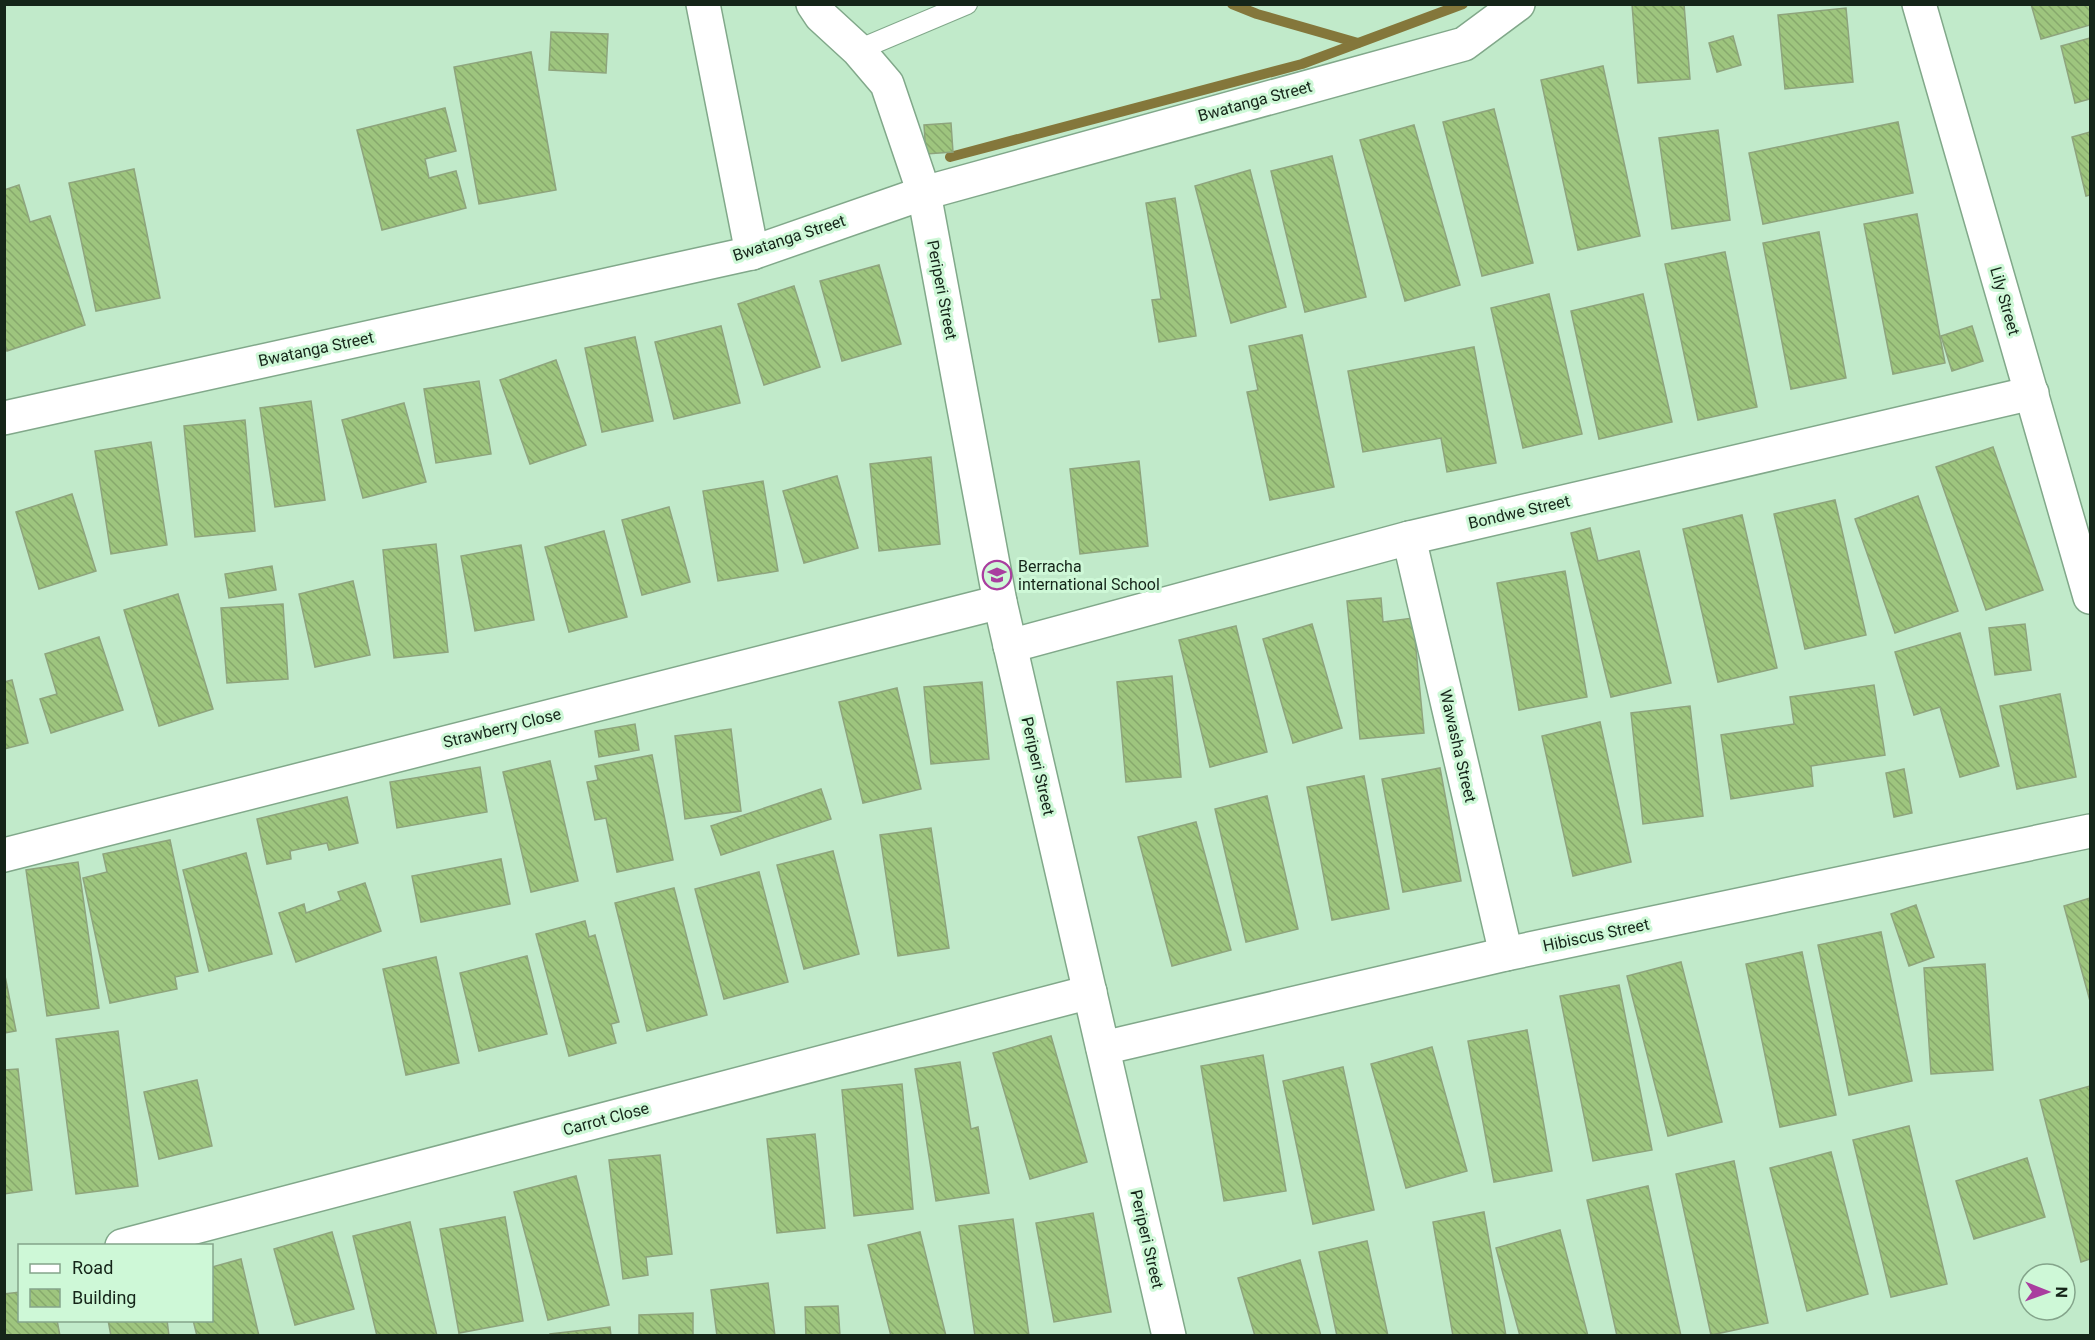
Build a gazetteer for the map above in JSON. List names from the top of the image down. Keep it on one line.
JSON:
{"streets":{"street":["Bwatanga Street","Periperi Street","Lily Street","Bondwe Street","Strawberry Close","Wawasha Street","Hibiscus Street","Carrot Close"]},"crossings":[["Bwatanga Street","Periperi Street"],["Periperi Street","Bondwe Street"],["Periperi Street","Strawberry Close"],["Periperi Street","Hibiscus Street"],["Periperi Street","Carrot Close"],["Lily Street","Bondwe Street"],["Bondwe Street","Wawasha Street"],["Wawasha Street","Hibiscus Street"]],"places":{"school or university":["Berracha international School"]},"legend":["Road","Building"],"north":"right"}
